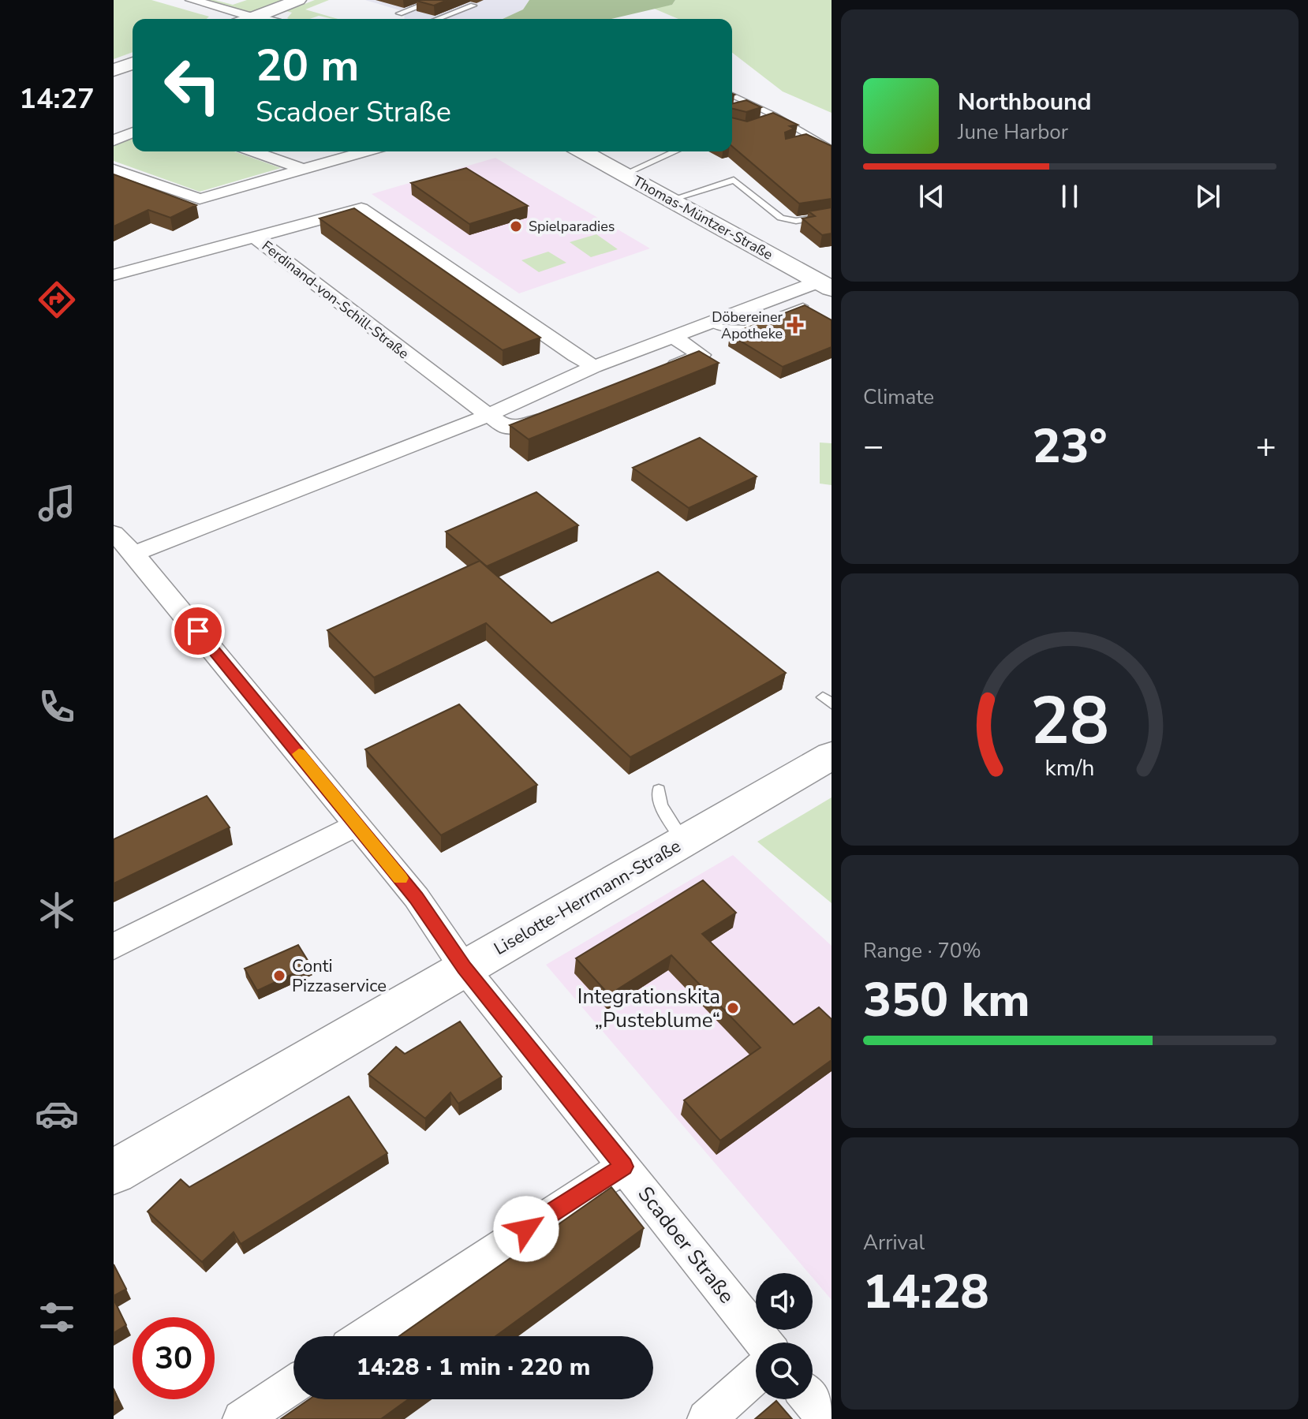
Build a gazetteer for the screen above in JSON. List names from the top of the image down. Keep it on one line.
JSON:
{"streets":{"street":["Thomas-Müntzer-Straße","Ferdinand-von-Schill-Straße","Liselotte-Herrmann-Straße","Scadoer Straße"]},"crossings":[["Liselotte-Herrmann-Straße","Scadoer Straße"]],"places":{"other":["Spielparadies","Conti Pizzaservice","Integrationskita „Pusteblume“"],"health":["Döbereiner Apotheke"]},"page":{"tabs":"14:27","turn":["20 m","Scadoer Straße"],"song":["Northbound","June Harbor"],"tile":["Climate",["Range · 70%","350 km"],["Arrival","14:28"]],"heat":["−","23°","+"],"limit":"30","trip":"14:28 · 1 min · 220 m","gauge":["28","km/h"]}}
